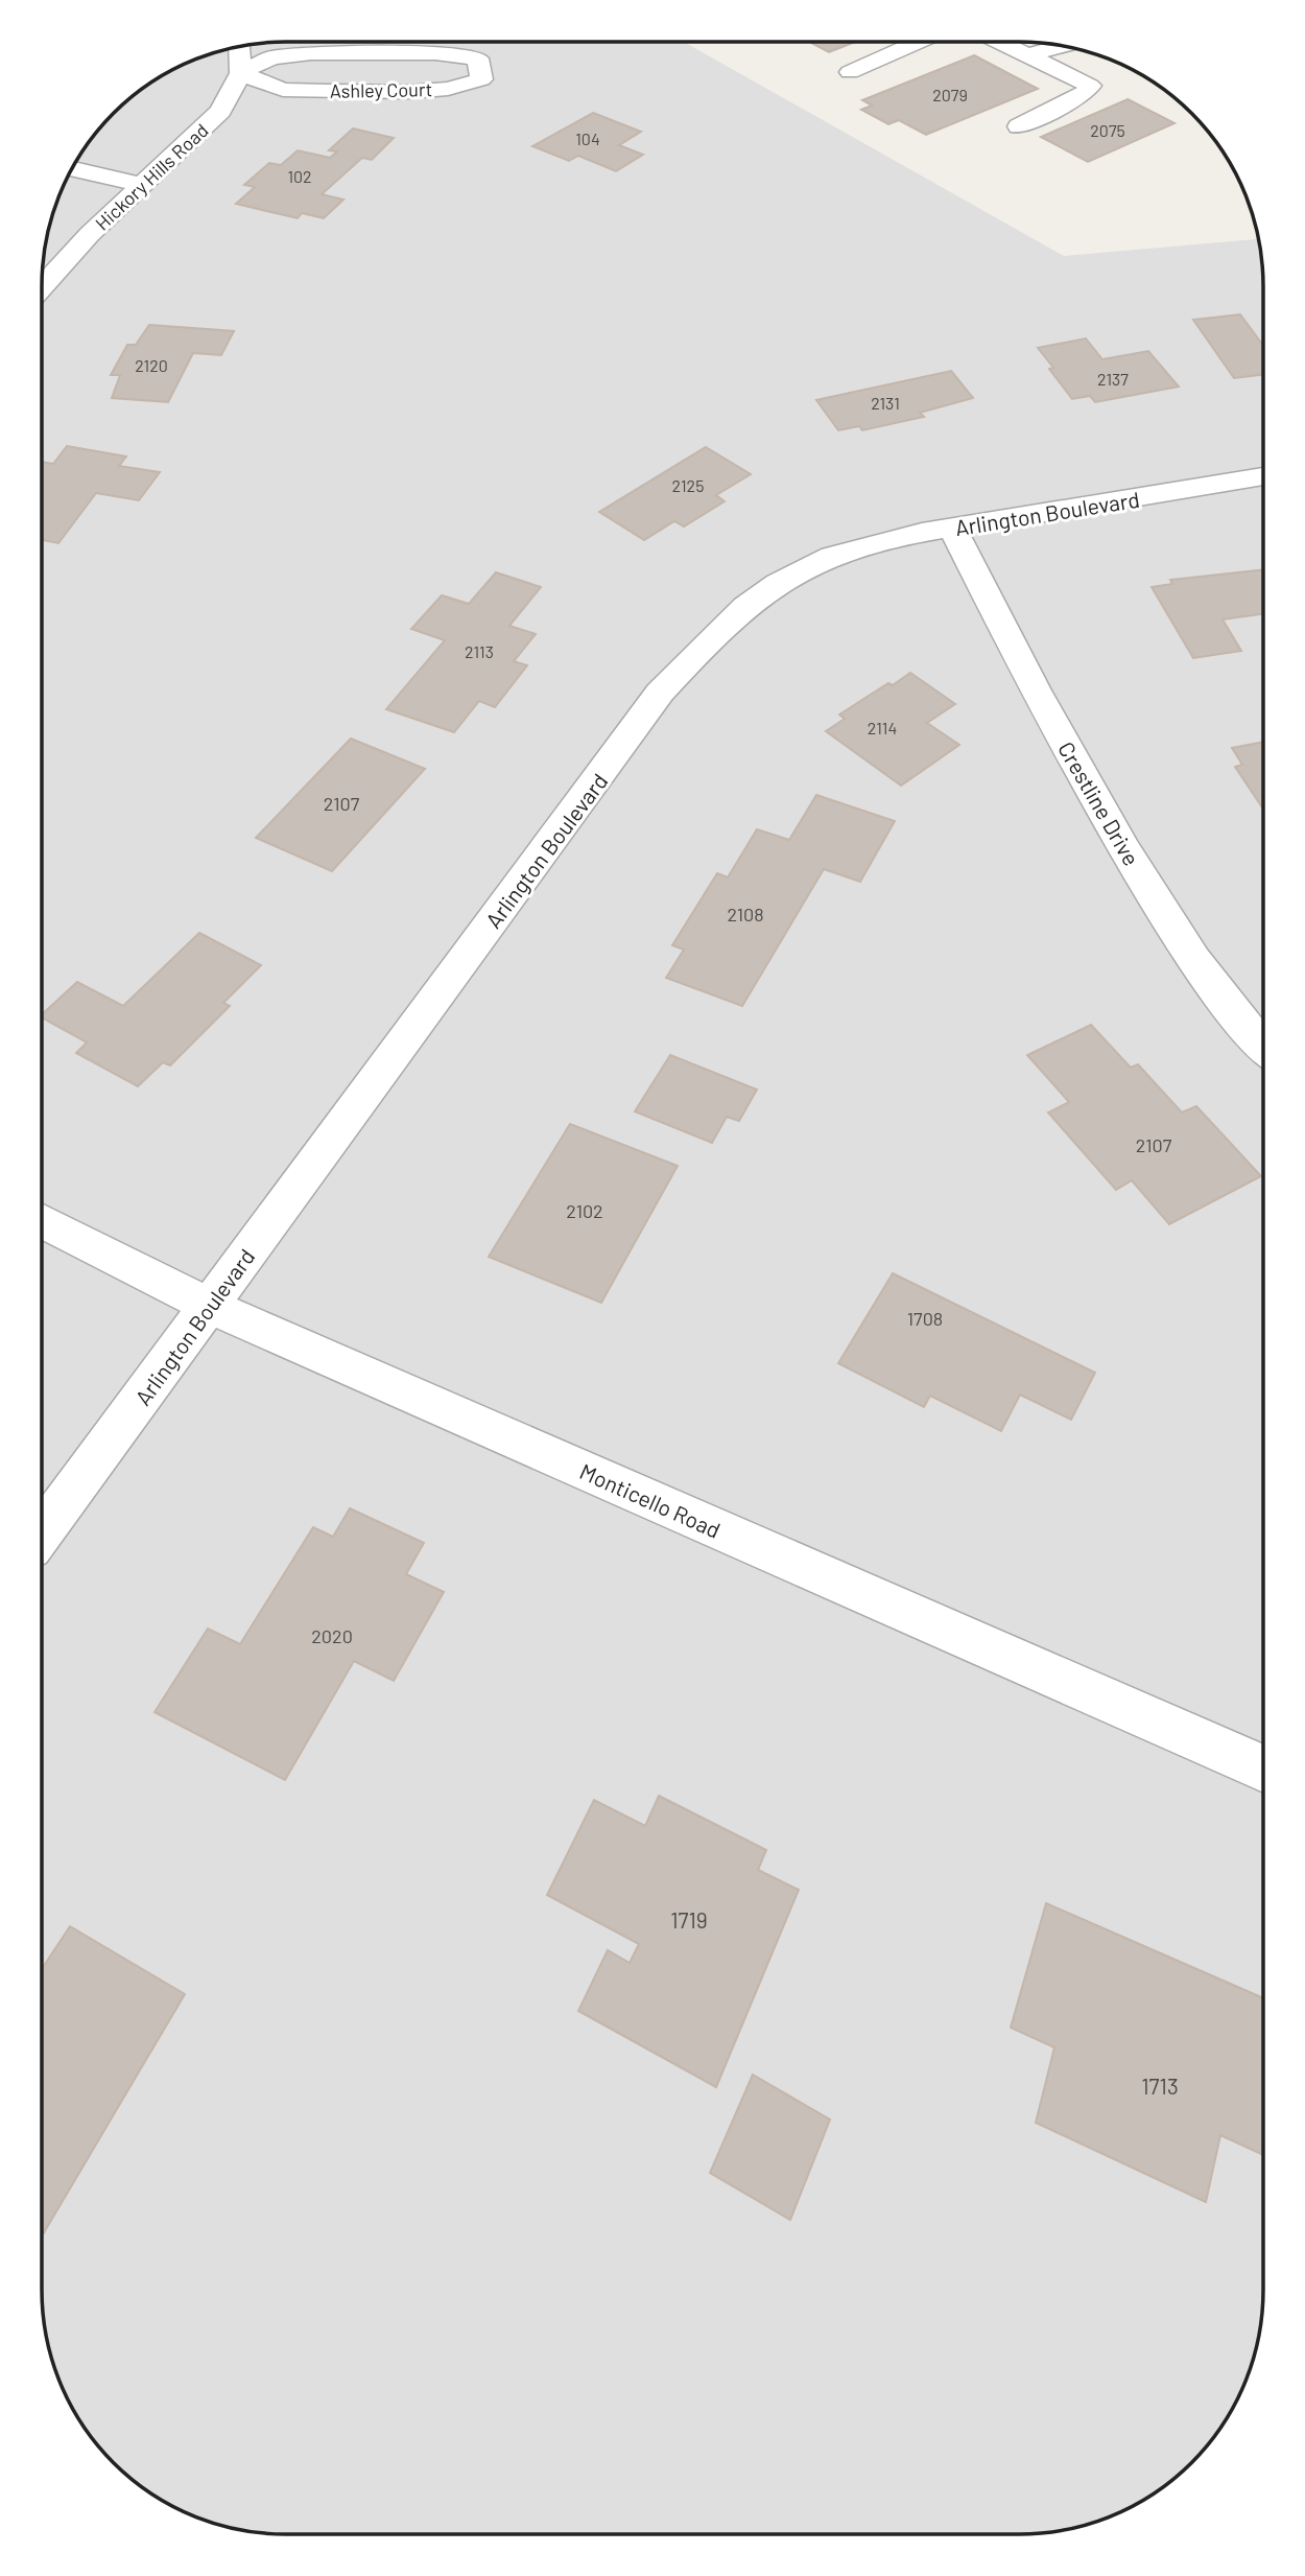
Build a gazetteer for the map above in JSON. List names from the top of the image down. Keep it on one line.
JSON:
{"streets":{"street":["Ashley Court","Hickory Hills Road","Arlington Boulevard","Crestline Drive","Monticello Road"]},"crossings":[["Ashley Court","Hickory Hills Road"],["Arlington Boulevard","Crestline Drive"],["Arlington Boulevard","Monticello Road"]],"house_numbers":["2079","2075","104","102","2120","2137","2131","2125","2113","2114","2107","2108","2107","2102","1708","2020","1719","1713"]}
